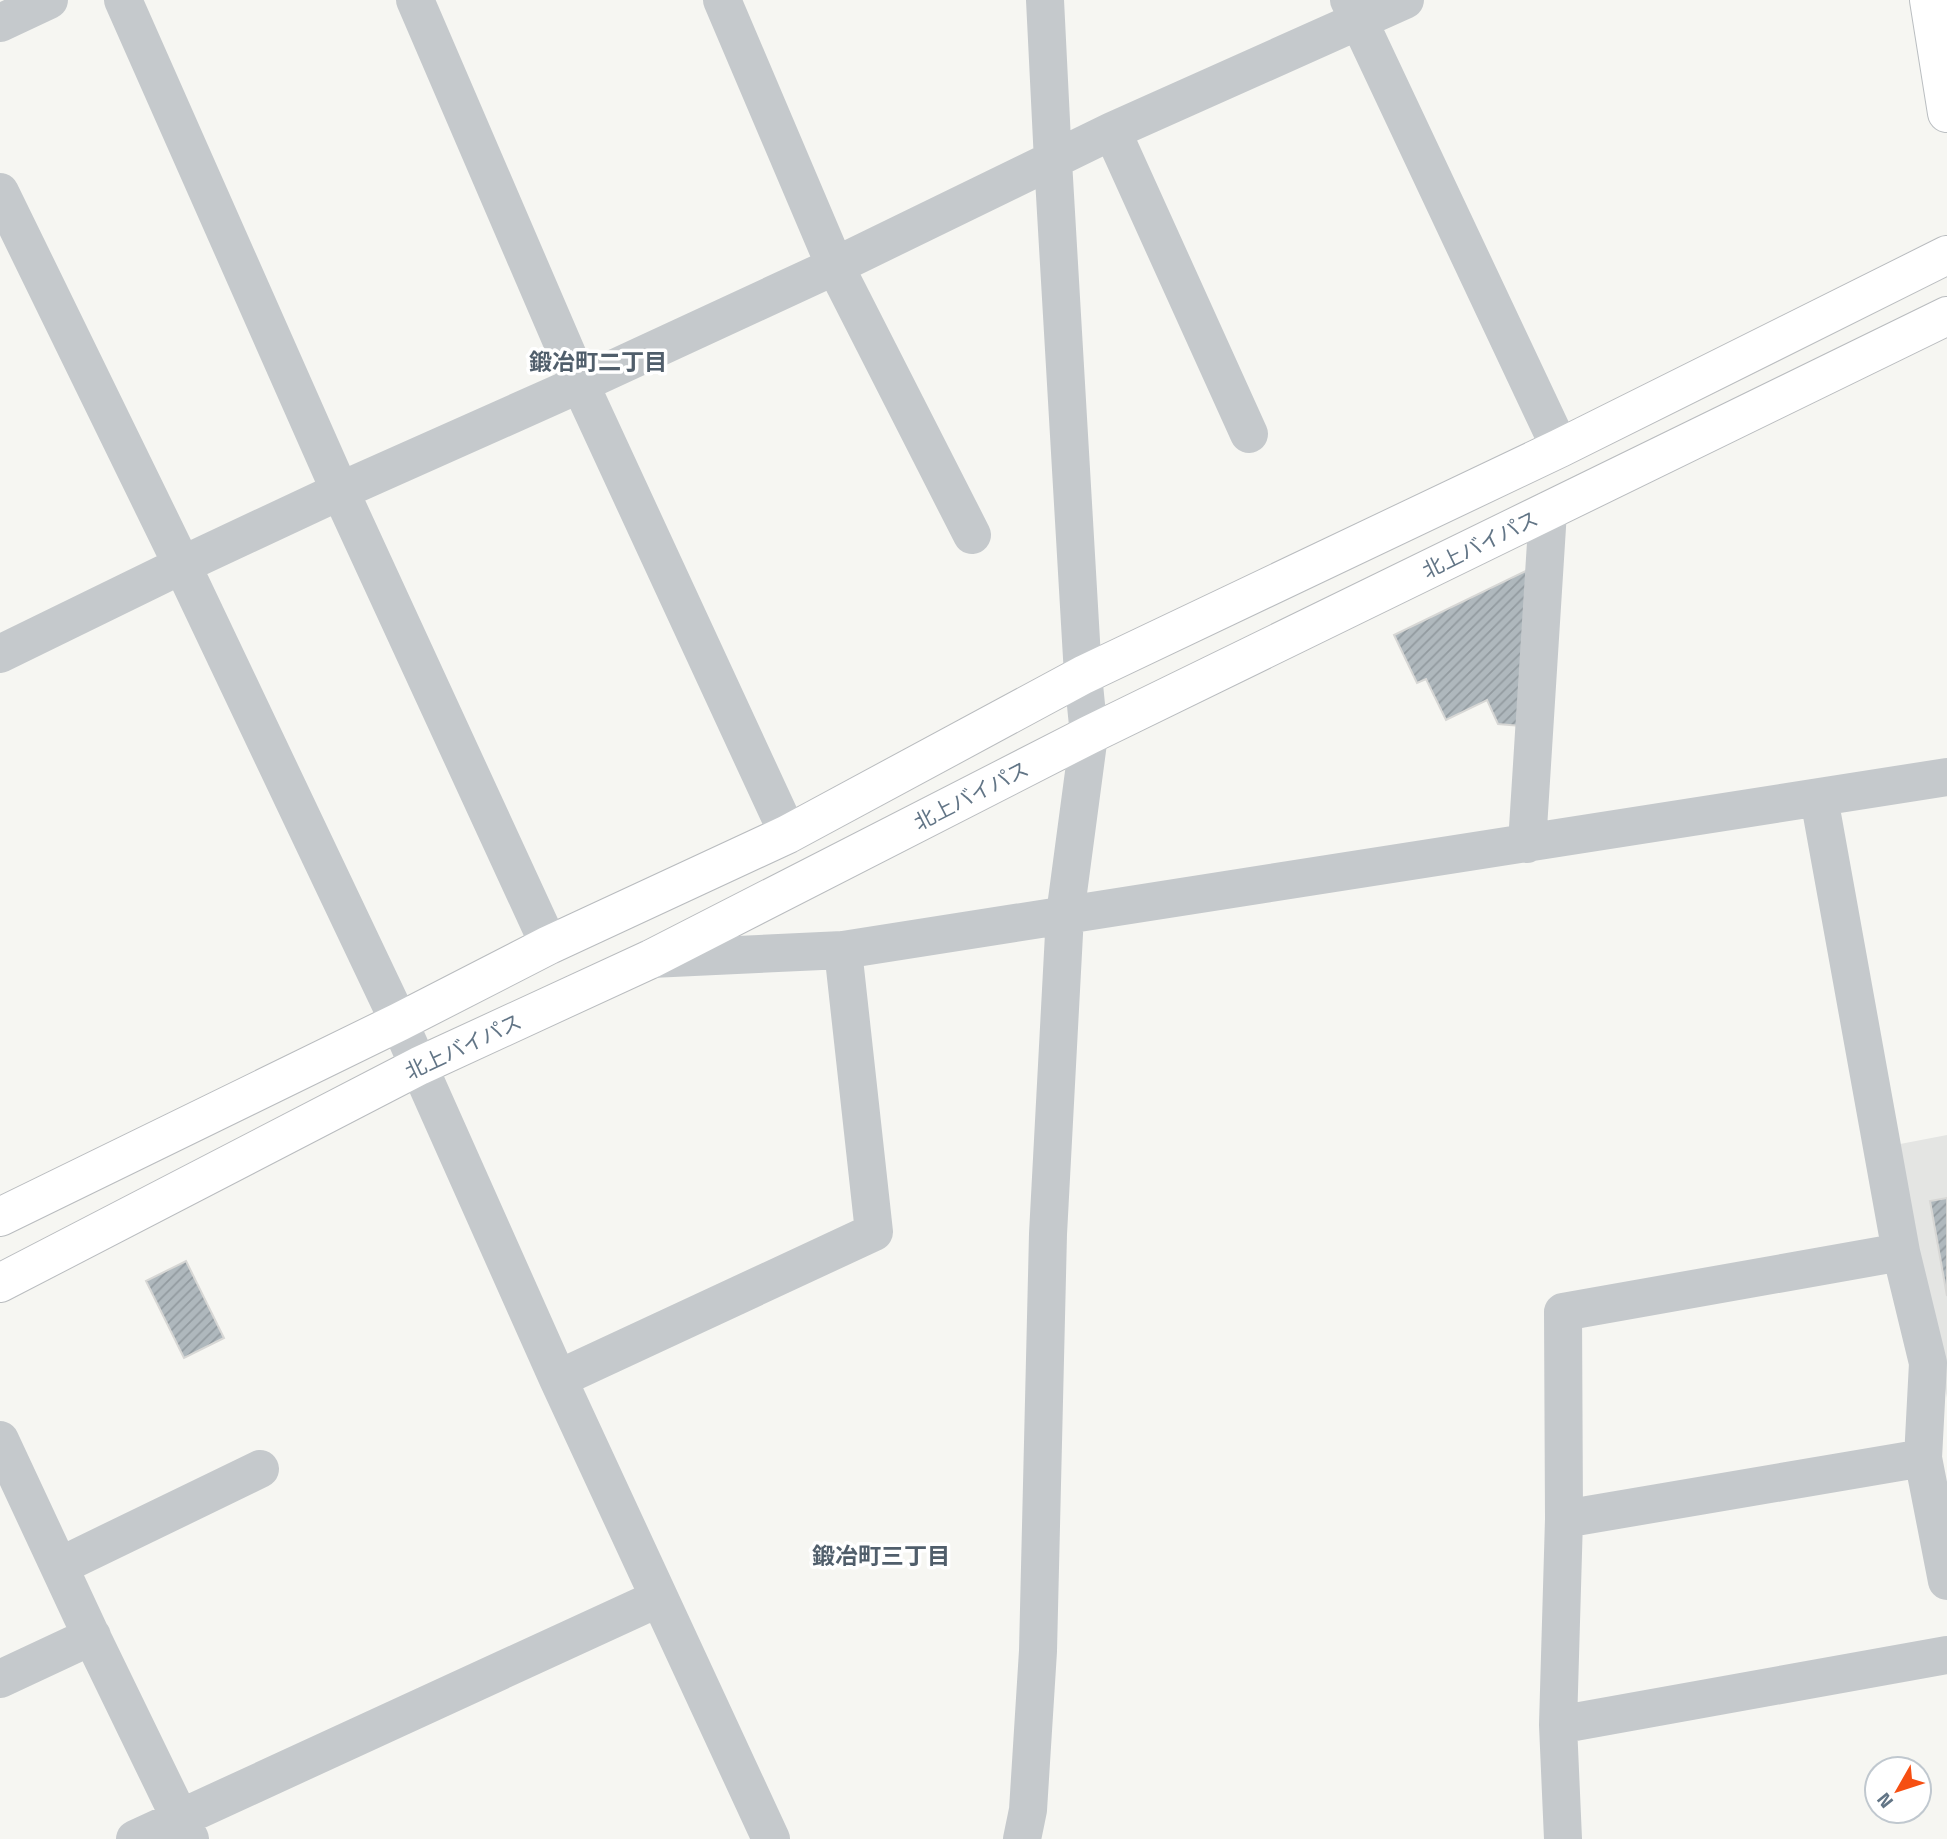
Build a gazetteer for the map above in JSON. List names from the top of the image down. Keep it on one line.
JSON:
{"streets":{"main road":["北上バイパス"]},"districts":["鍛冶町二丁目","鍛冶町三丁目"],"north":"bottom left"}
